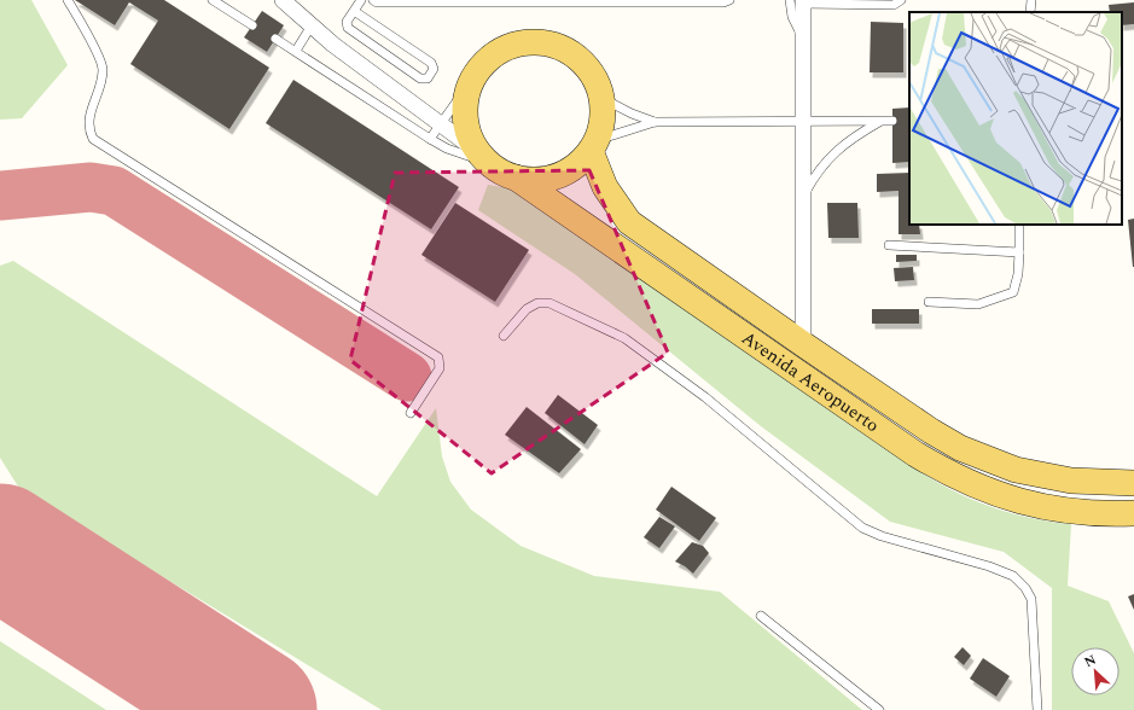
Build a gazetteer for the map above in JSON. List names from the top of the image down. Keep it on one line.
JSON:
{"streets":{"main road":["Avenida Aeropuerto"]},"north":"top left"}
